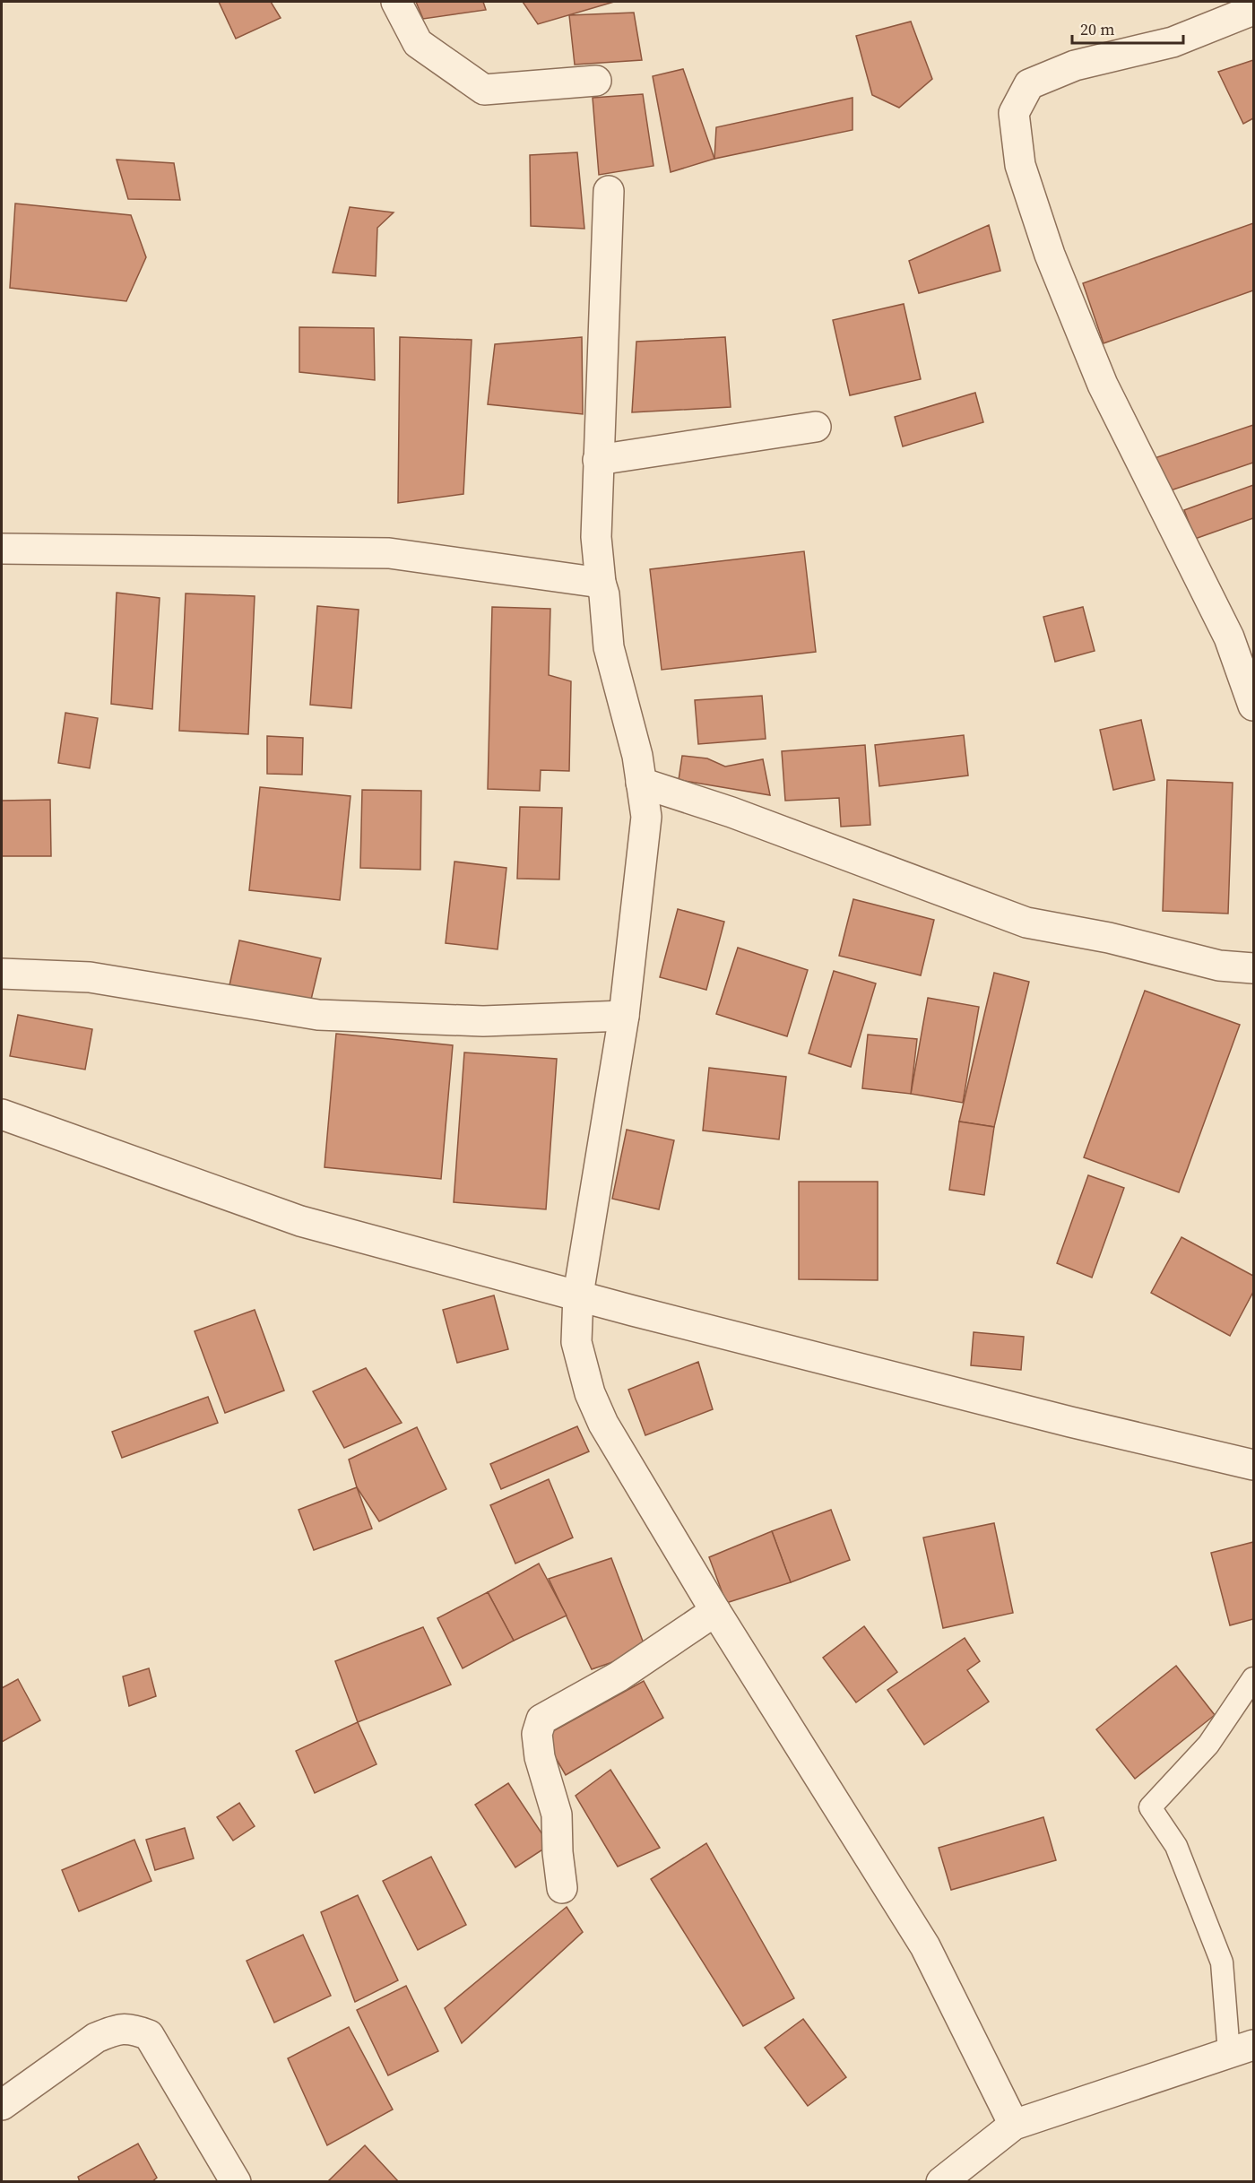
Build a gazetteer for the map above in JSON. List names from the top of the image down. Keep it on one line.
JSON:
{"scale_bar":"20 m"}
